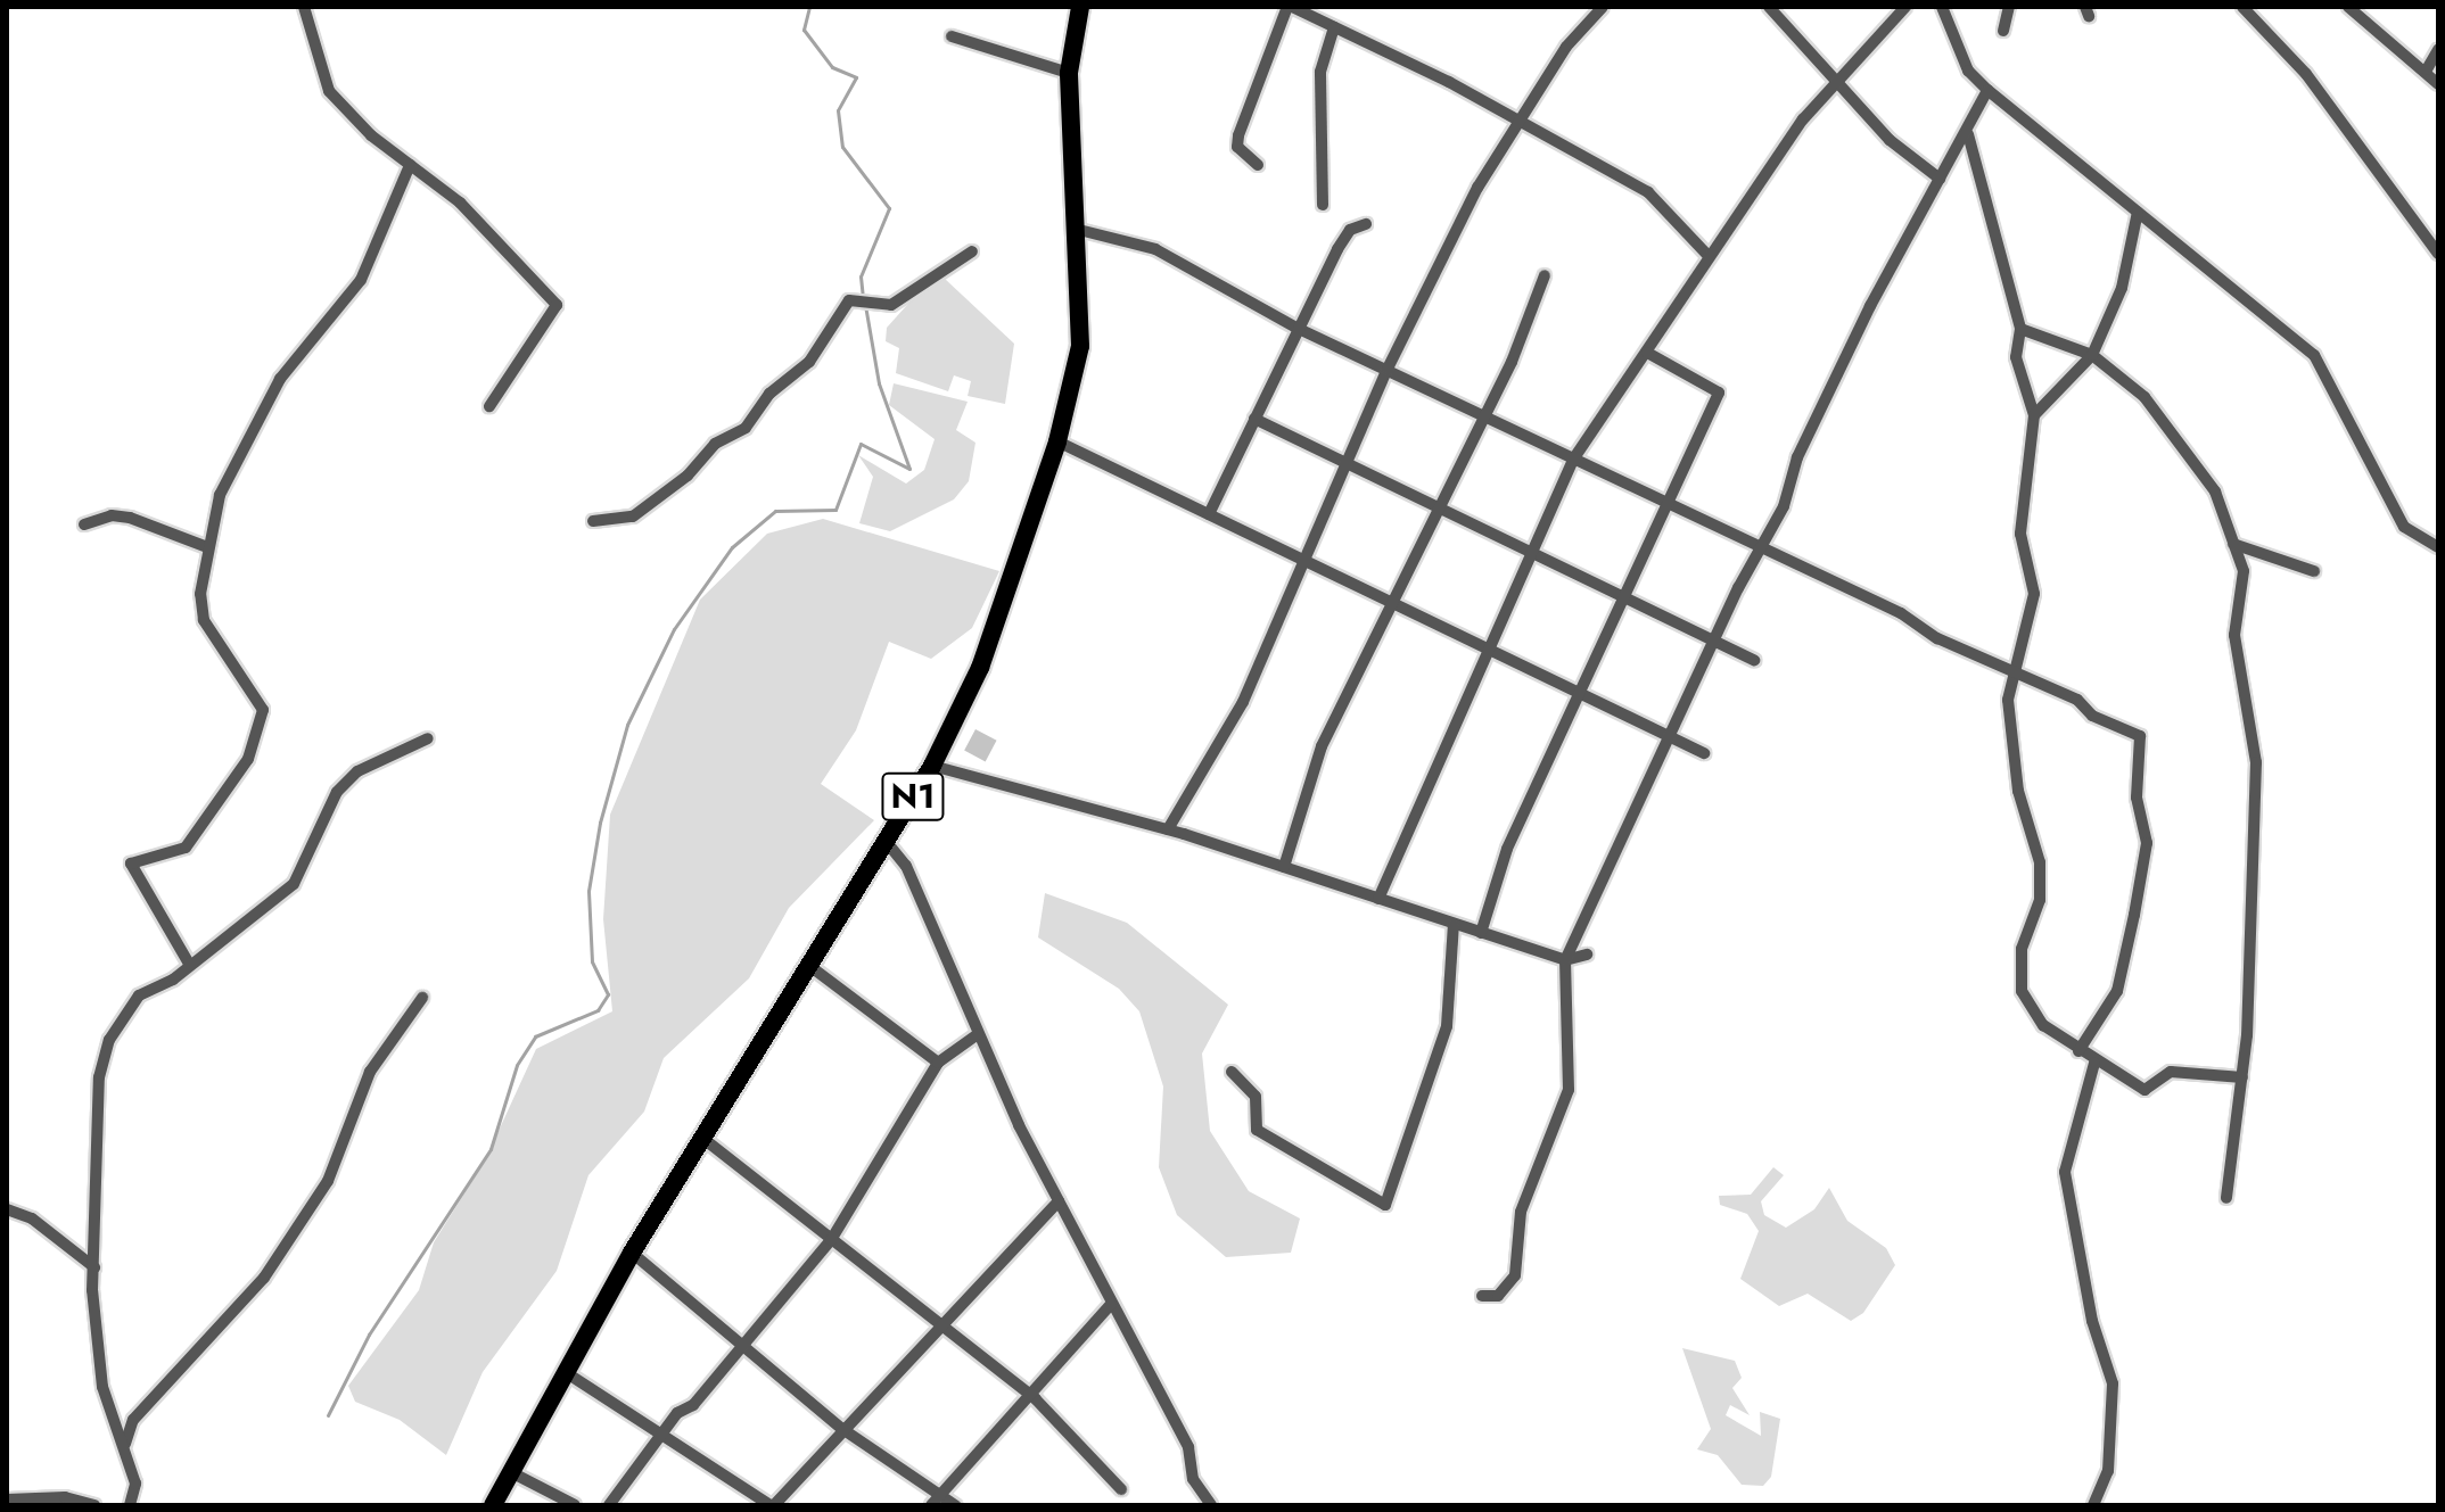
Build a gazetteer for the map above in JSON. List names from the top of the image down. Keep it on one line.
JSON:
{"streets":{"highway":["N1"]}}
